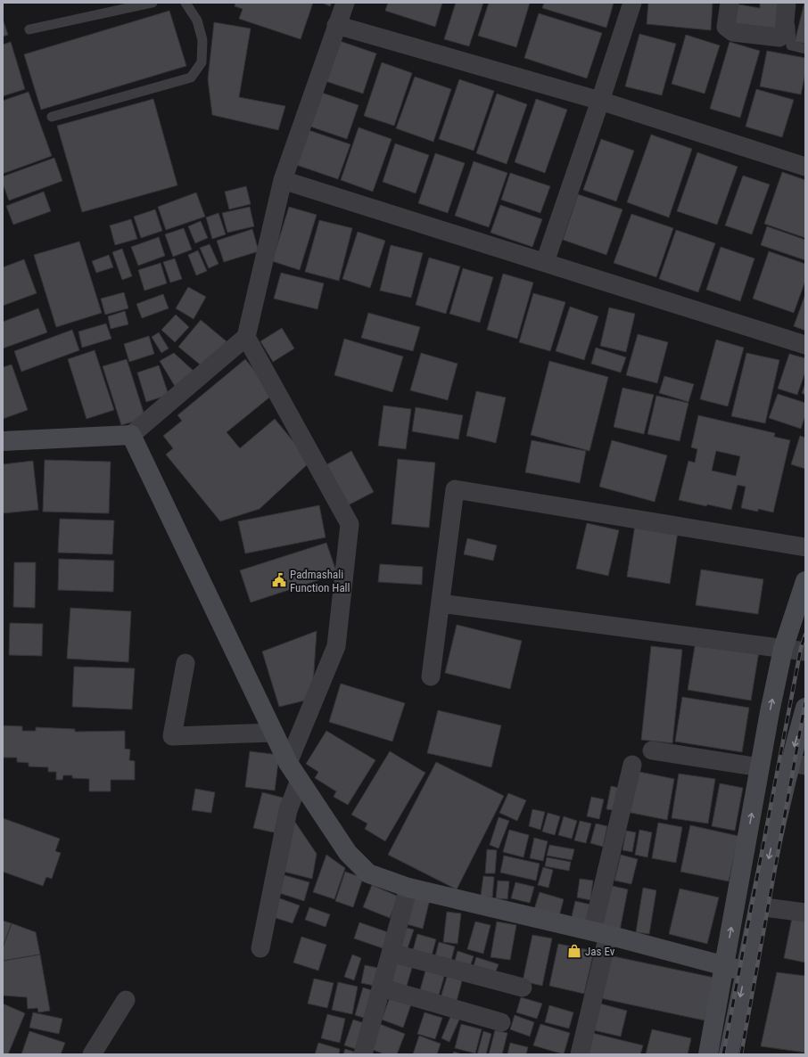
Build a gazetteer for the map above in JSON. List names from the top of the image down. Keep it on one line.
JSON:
{"places":{"public building":["Padmashali Function Hall"],"shop":["Jas Ev"]}}
